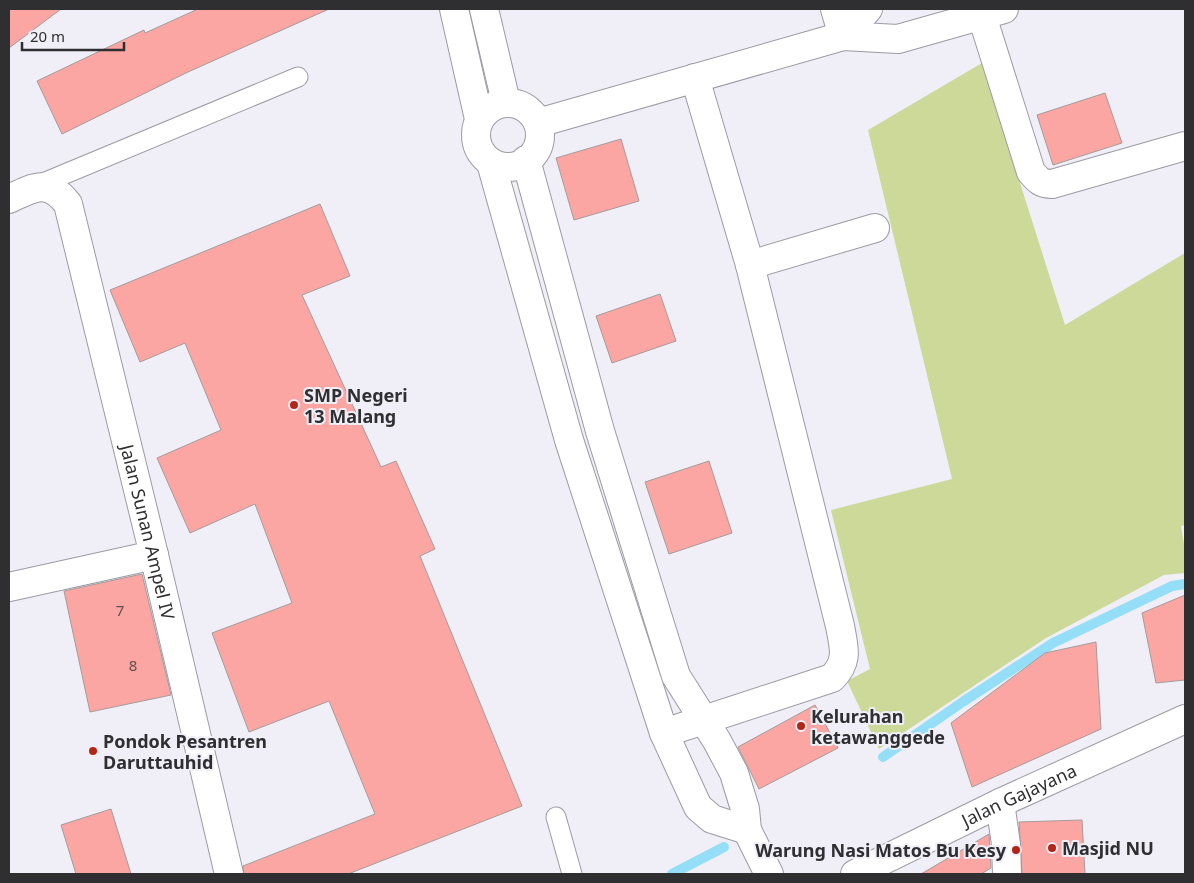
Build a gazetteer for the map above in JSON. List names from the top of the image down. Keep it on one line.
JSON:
{"streets":{"street":["Jalan Sunan Ampel IV","Jalan Gajayana"]},"places":["SMP Negeri 13 Malang","Kelurahan ketawanggede","Pondok Pesantren Daruttauhid","Masjid NU","Warung Nasi Matos Bu Kesy"],"house_numbers":["7","8"],"scale_bar":"20 m"}
